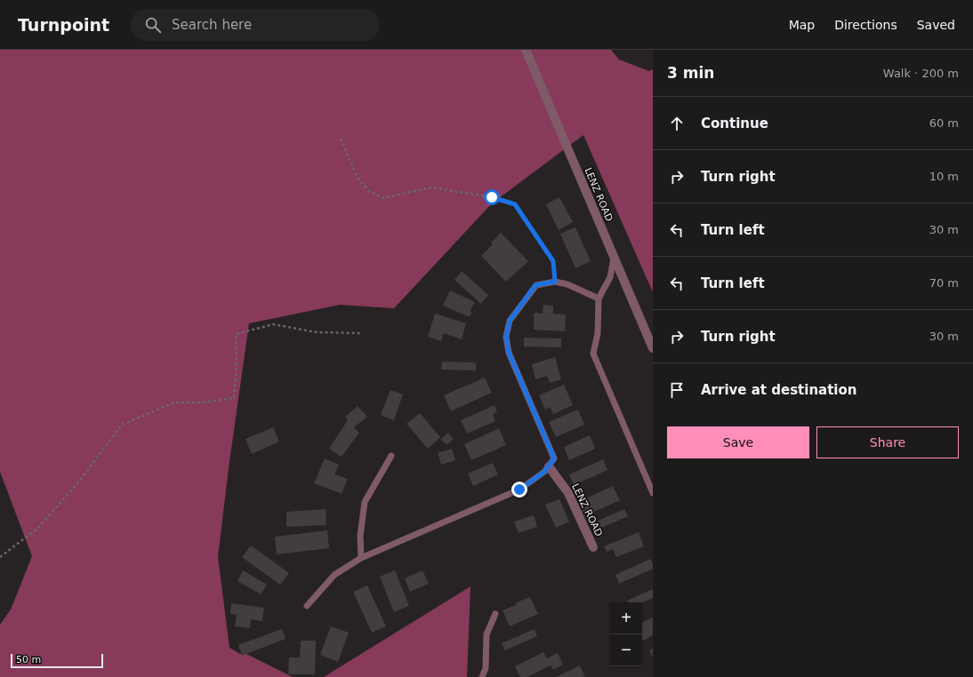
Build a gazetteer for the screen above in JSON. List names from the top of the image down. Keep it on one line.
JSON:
{"streets":{"street":["LENZ ROAD"]},"scale_bar":"50 m","page":{"header":"Turnpoint","search":"Search here","nav":["Map","Directions","Saved"],"heading":["3 min","Walk · 200 m"],"list":[["Continue","60 m"],["Turn right","10 m"],["Turn left","30 m"],["Turn left","70 m"],["Turn right","30 m"],"Arrive at destination"],"buttons":["Save","Share"],"map_buttons":["+","−"],"scale":"50 m"}}
